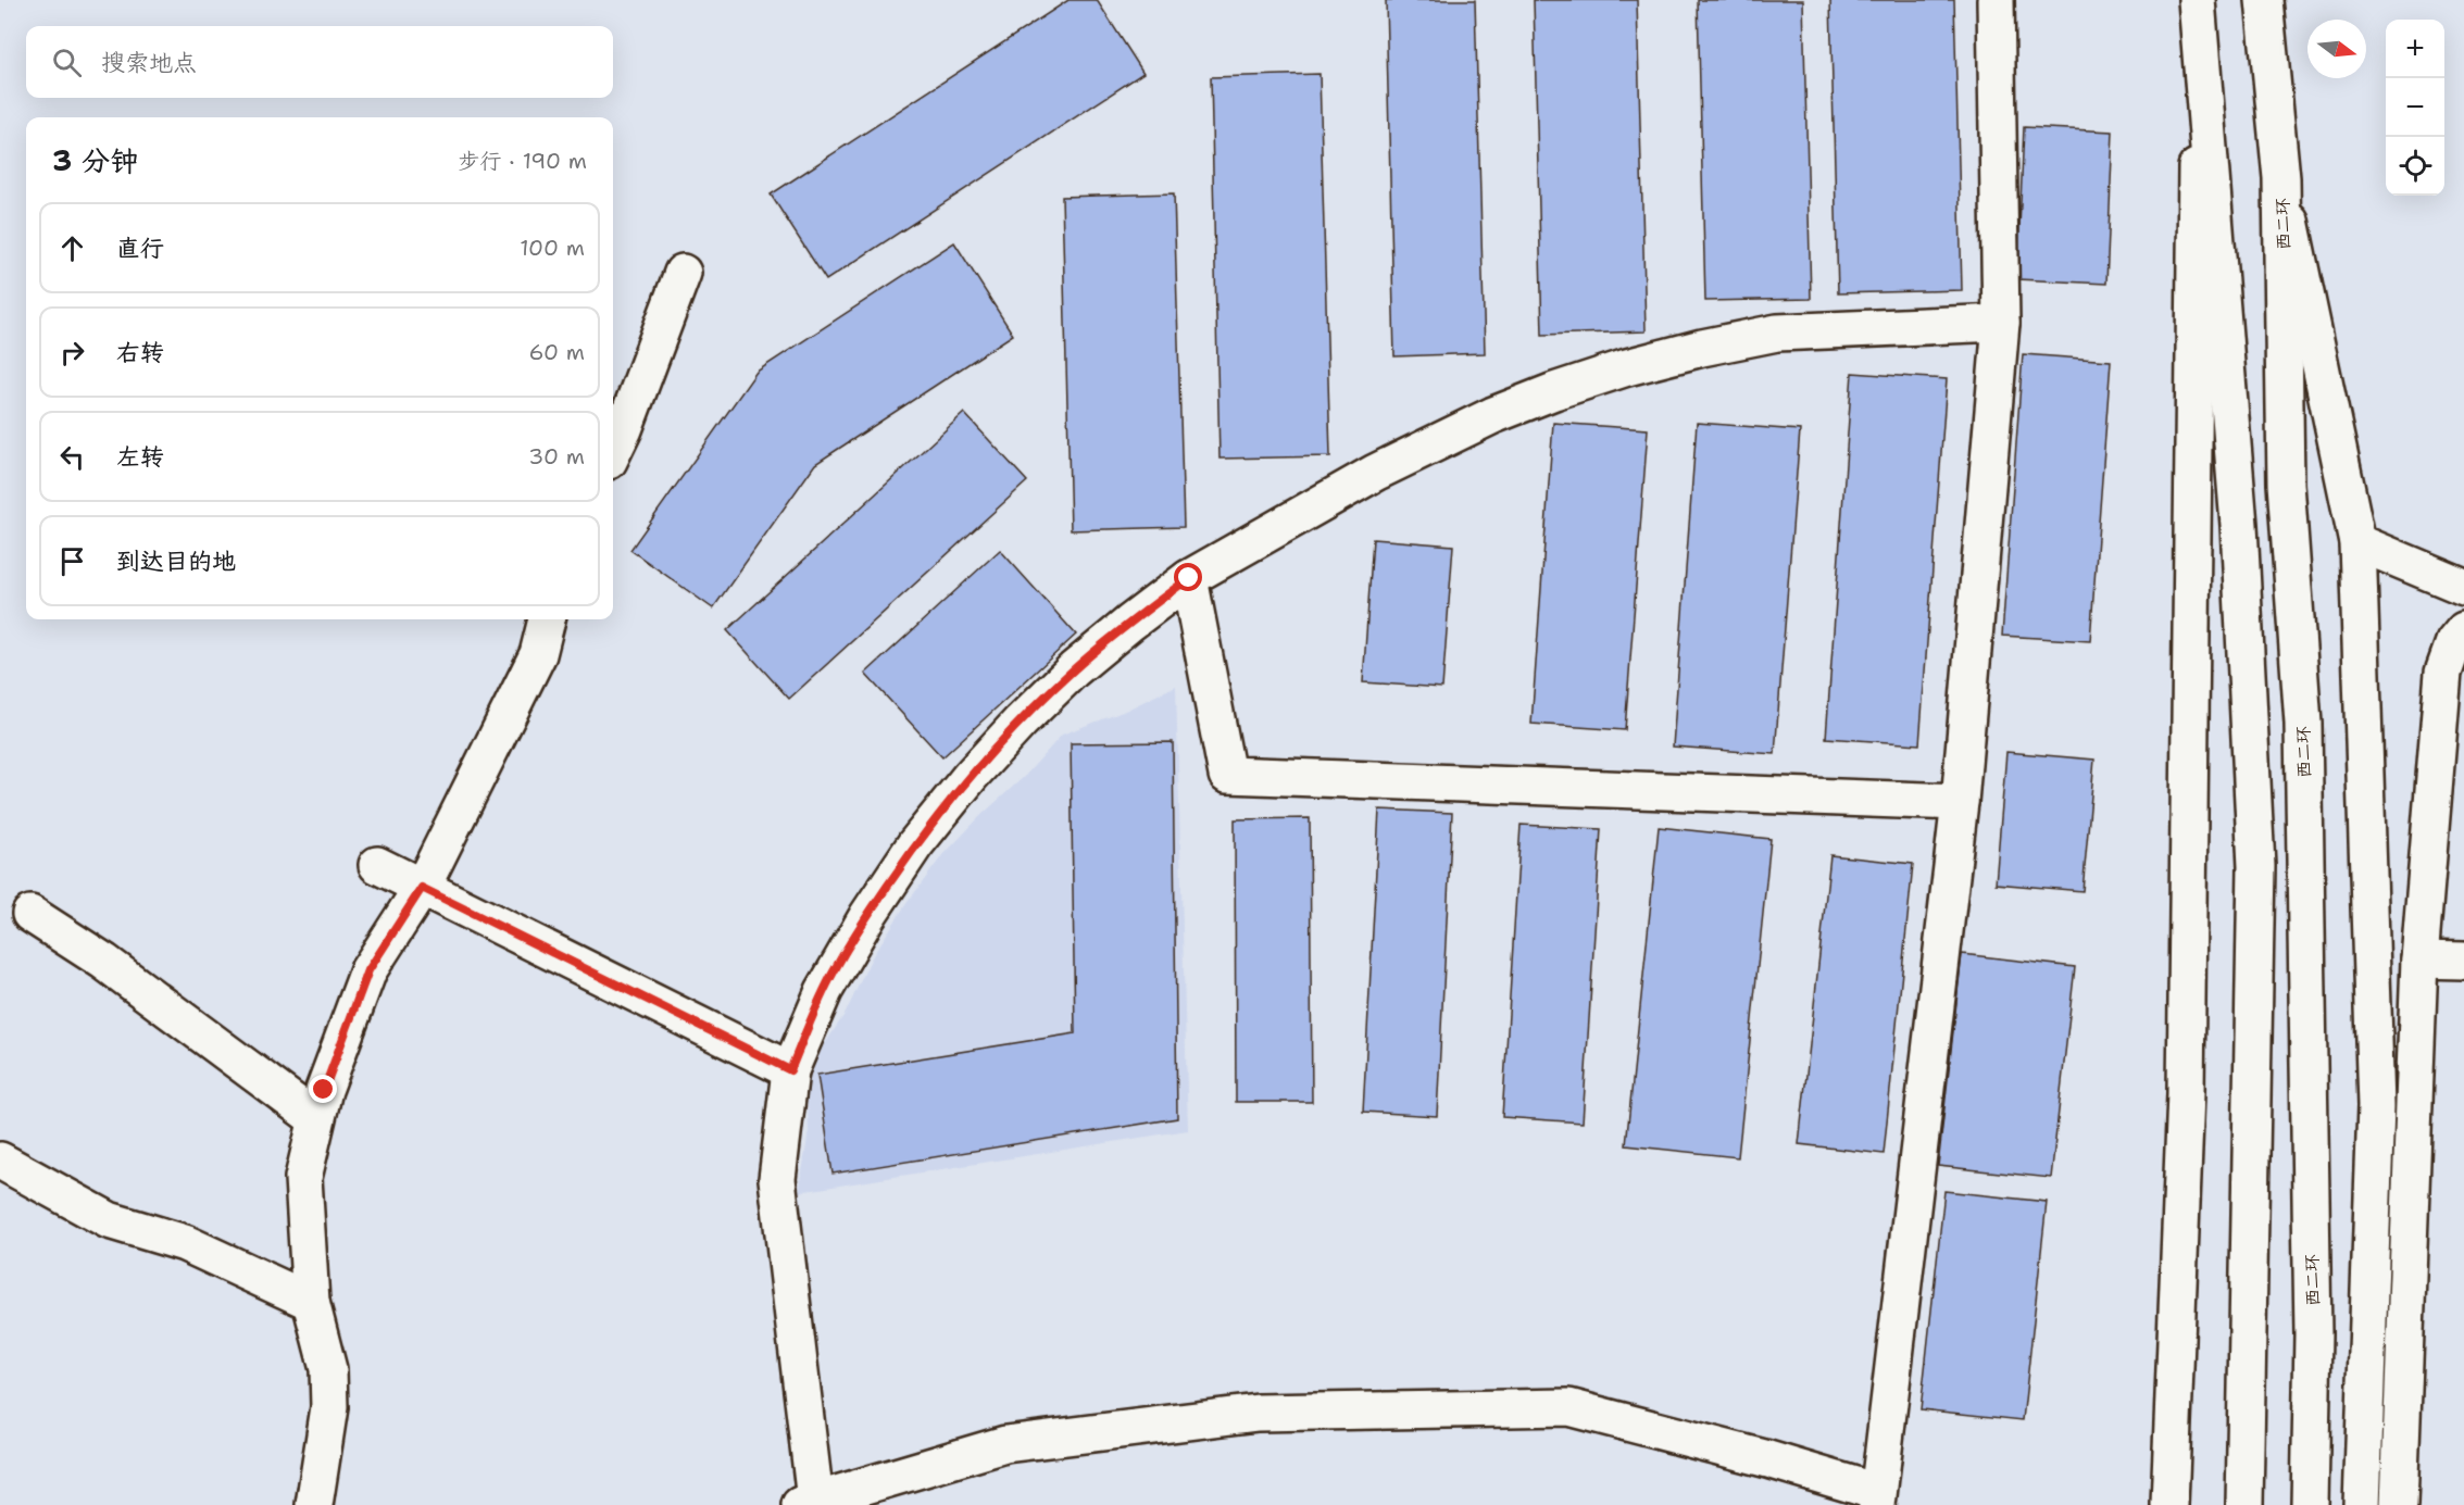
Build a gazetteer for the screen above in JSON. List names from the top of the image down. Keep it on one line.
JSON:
{"streets":{"main road":["西二环"]},"north":"right","page":{"map_buttons":["+","−"],"search":"搜索地点","heading":["3 分钟","步行 · 190 m"],"list":[["直行","100 m"],["右转","60 m"],["左转","30 m"],"到达目的地"]}}
